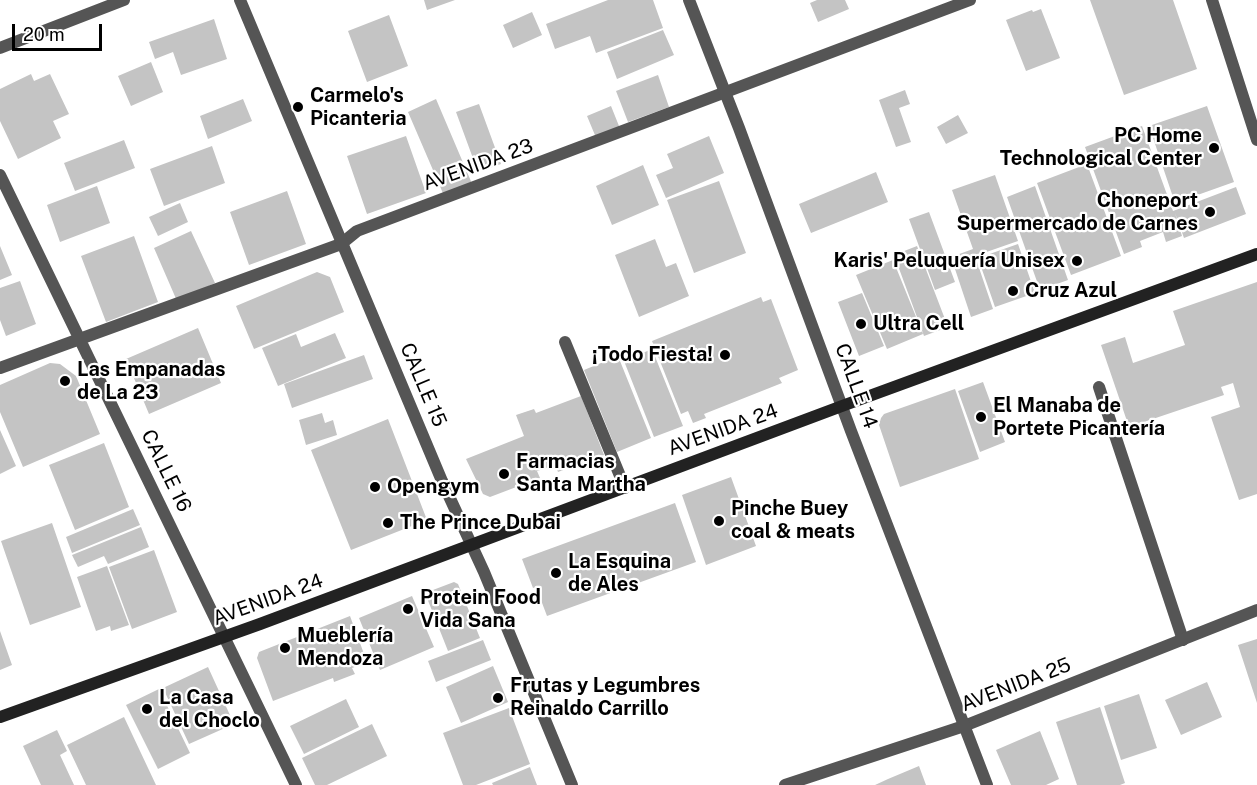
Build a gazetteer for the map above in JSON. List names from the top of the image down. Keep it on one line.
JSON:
{"streets":{"main road":["AVENIDA 24"],"street":["AVENIDA 23","CALLE 15","CALLE 14","CALLE 16","AVENIDA 25"]},"crossings":[["AVENIDA 23","CALLE 15"],["AVENIDA 23","CALLE 14"],["AVENIDA 23","CALLE 16"],["CALLE 15","AVENIDA 24"],["CALLE 14","AVENIDA 24"],["CALLE 14","AVENIDA 25"],["AVENIDA 24","CALLE 16"]],"places":["Carmelo's Picanteria","PC Home Technological Center","Choneport Supermercado de Carnes","Karis' Peluquería Unisex","Cruz Azul","Ultra Cell","¡Todo Fiesta!","Las Empanadas de La 23","El Manaba de Portete Picantería","Farmacias Santa Martha","Opengym","Pinche Buey coal & meats","The Prince Dubai","La Esquina de Ales","Protein Food Vida Sana","Mueblería Mendoza","Frutas y Legumbres Reinaldo Carrillo","La Casa del Choclo"],"scale_bar":"20 m"}
